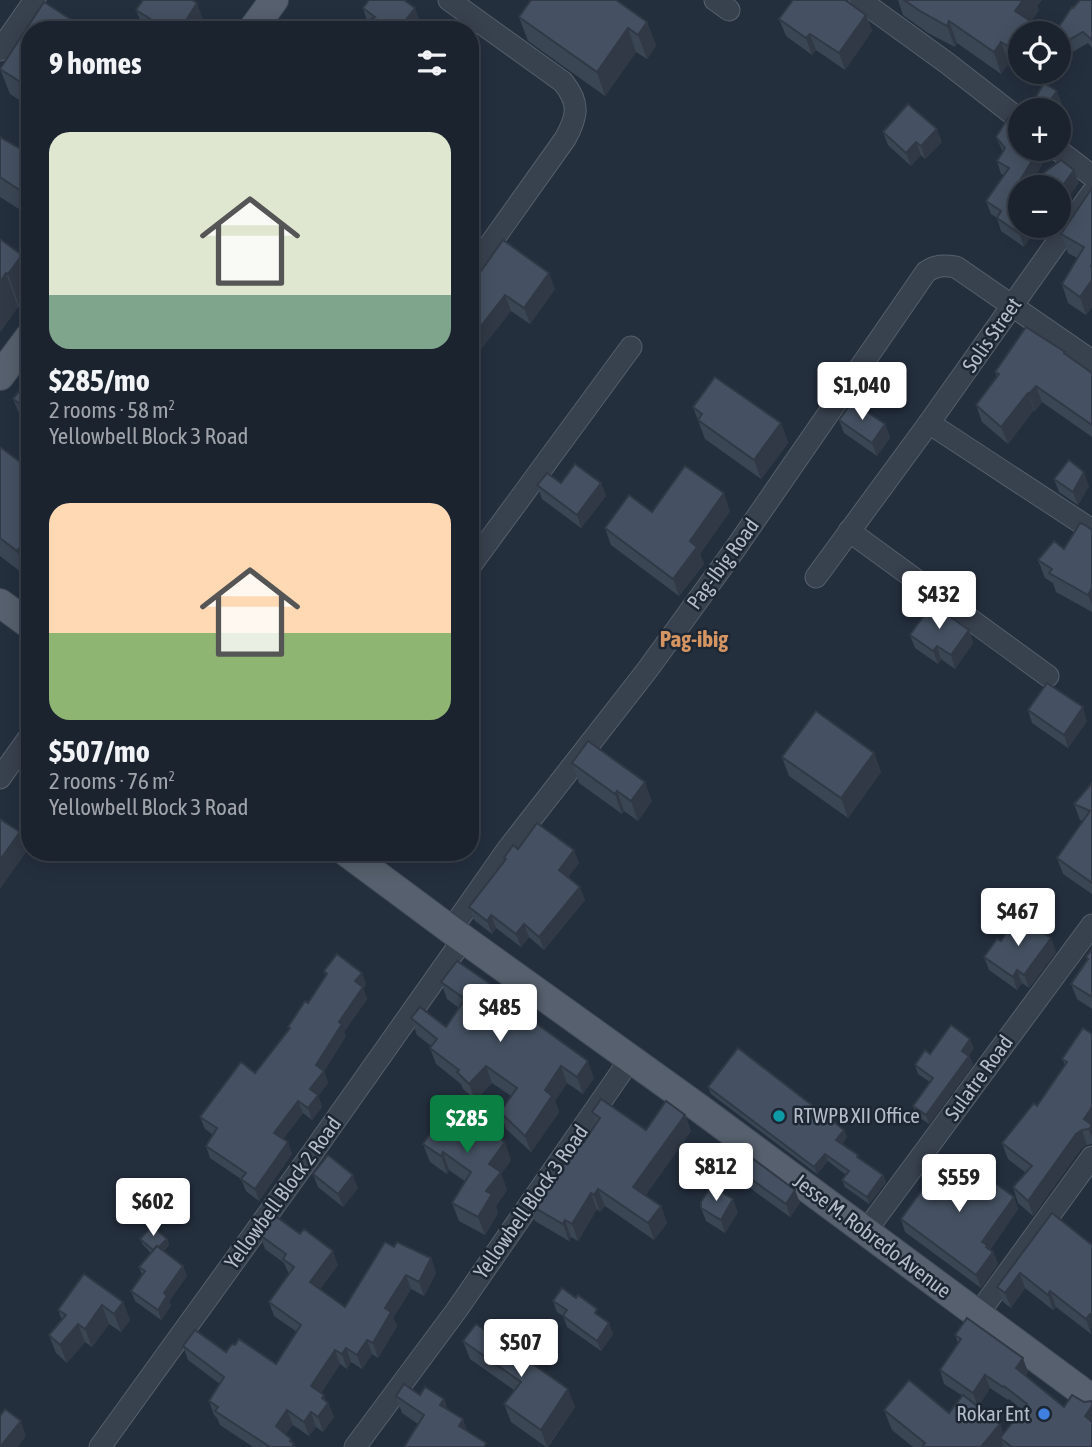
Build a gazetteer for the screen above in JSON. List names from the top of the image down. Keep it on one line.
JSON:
{"streets":{"main road":["Jesse M. Robredo Avenue"],"street":["Solis Street","Pag-Ibig Road","Sulatre Road","Yellowbell Block 2 Road","Yellowbell Block 3 Road"]},"crossings":[["Solis Street","Pag-Ibig Road"],["Pag-Ibig Road","Yellowbell Block 2 Road"],["Pag-Ibig Road","Jesse M. Robredo Avenue"],["Sulatre Road","Jesse M. Robredo Avenue"],["Yellowbell Block 2 Road","Jesse M. Robredo Avenue"],["Yellowbell Block 3 Road","Jesse M. Robredo Avenue"]],"districts":["Pag-ibig"],"places":["RTWPB XII Office","Rokar Ent"],"page":{"map_buttons":["+","−"],"heading":"9 homes","list":[{"name":"$285/mo","note":"2 rooms · 58 m² · Yellowbell Block 3 Road"},{"name":"$507/mo","note":"2 rooms · 76 m² · Yellowbell Block 3 Road"}],"price":["$1,040","$432","$467","$485","$285","$812","$559","$602","$507"]}}
